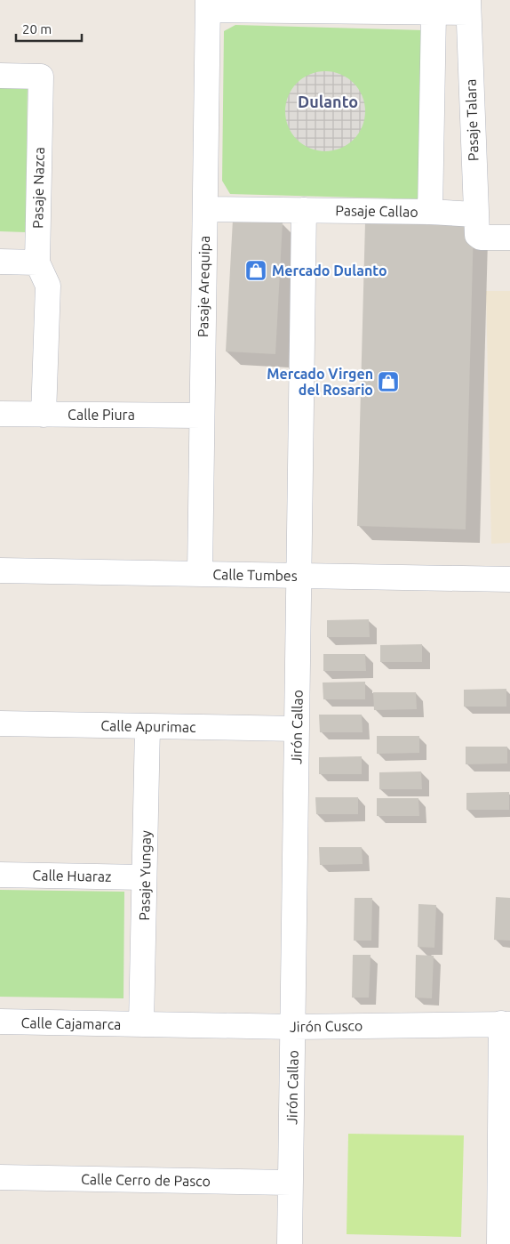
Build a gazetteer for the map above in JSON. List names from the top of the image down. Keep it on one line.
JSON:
{"streets":{"street":["Pasaje Talara","Pasaje Nazca","Pasaje Callao","Pasaje Arequipa","Calle Piura","Calle Tumbes","Calle Apurimac","Jirón Callao","Calle Huaraz","Pasaje Yungay","Calle Cajamarca","Jirón Cusco","Calle Cerro de Pasco"]},"crossings":[["Pasaje Callao","Pasaje Arequipa"],["Pasaje Callao","Jirón Callao"],["Pasaje Arequipa","Calle Piura"],["Pasaje Arequipa","Calle Tumbes"],["Calle Tumbes","Jirón Callao"],["Calle Apurimac","Jirón Callao"],["Calle Apurimac","Pasaje Yungay"],["Jirón Callao","Jirón Cusco"],["Jirón Callao","Calle Cerro de Pasco"],["Calle Huaraz","Pasaje Yungay"],["Pasaje Yungay","Calle Cajamarca"],["Pasaje Yungay","Jirón Cusco"],["Calle Cajamarca","Jirón Cusco"]],"districts":["Dulanto"],"places":{"shop":["Mercado Dulanto","Mercado Virgen del Rosario"]},"scale_bar":"20 m"}
